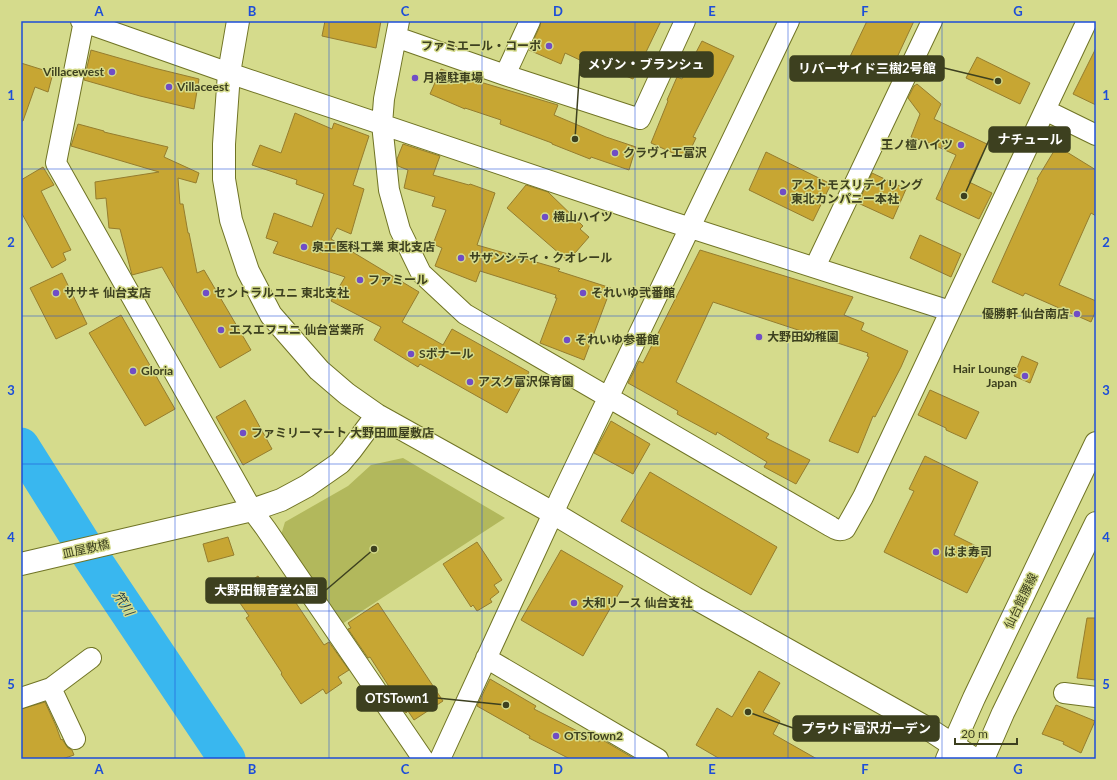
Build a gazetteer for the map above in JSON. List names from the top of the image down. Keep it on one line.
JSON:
{"streets":{"street":["皿屋敷橋","仙台館腰線"]},"water":["笊川"],"places":["ファミエール・コーポ","Villacewest","月極駐車場","リバーサイド三樹2号館","Villaceest","メゾン・ブランシュ","王ノ檀ハイツ","クラヴィエ富沢","アストモスリテイリング 東北カンパニー本社","ナチュール","横山ハイツ","泉工医科工業 東北支店","サザンシティ・クオレール","ファミール","ササキ 仙台支店","セントラルユニ 東北支社","それいゆ弐番館","優勝軒 仙台南店","エスエフユニ 仙台営業所","大野田幼稚園","それいゆ参番館","Sボナール","Gloria","Hair Lounge Japan","アスク富沢保育園","ファミリーマート 大野田皿屋敷店","大野田観音堂公園","はま寿司","大和リース 仙台支社","OTSTown1","プラウド富沢ガーデン","OTSTown2"],"scale_bar":"20 m","grid":{"columns":["A","B","C","D","E","F","G"],"rows":["1","2","3","4","5"]}}
